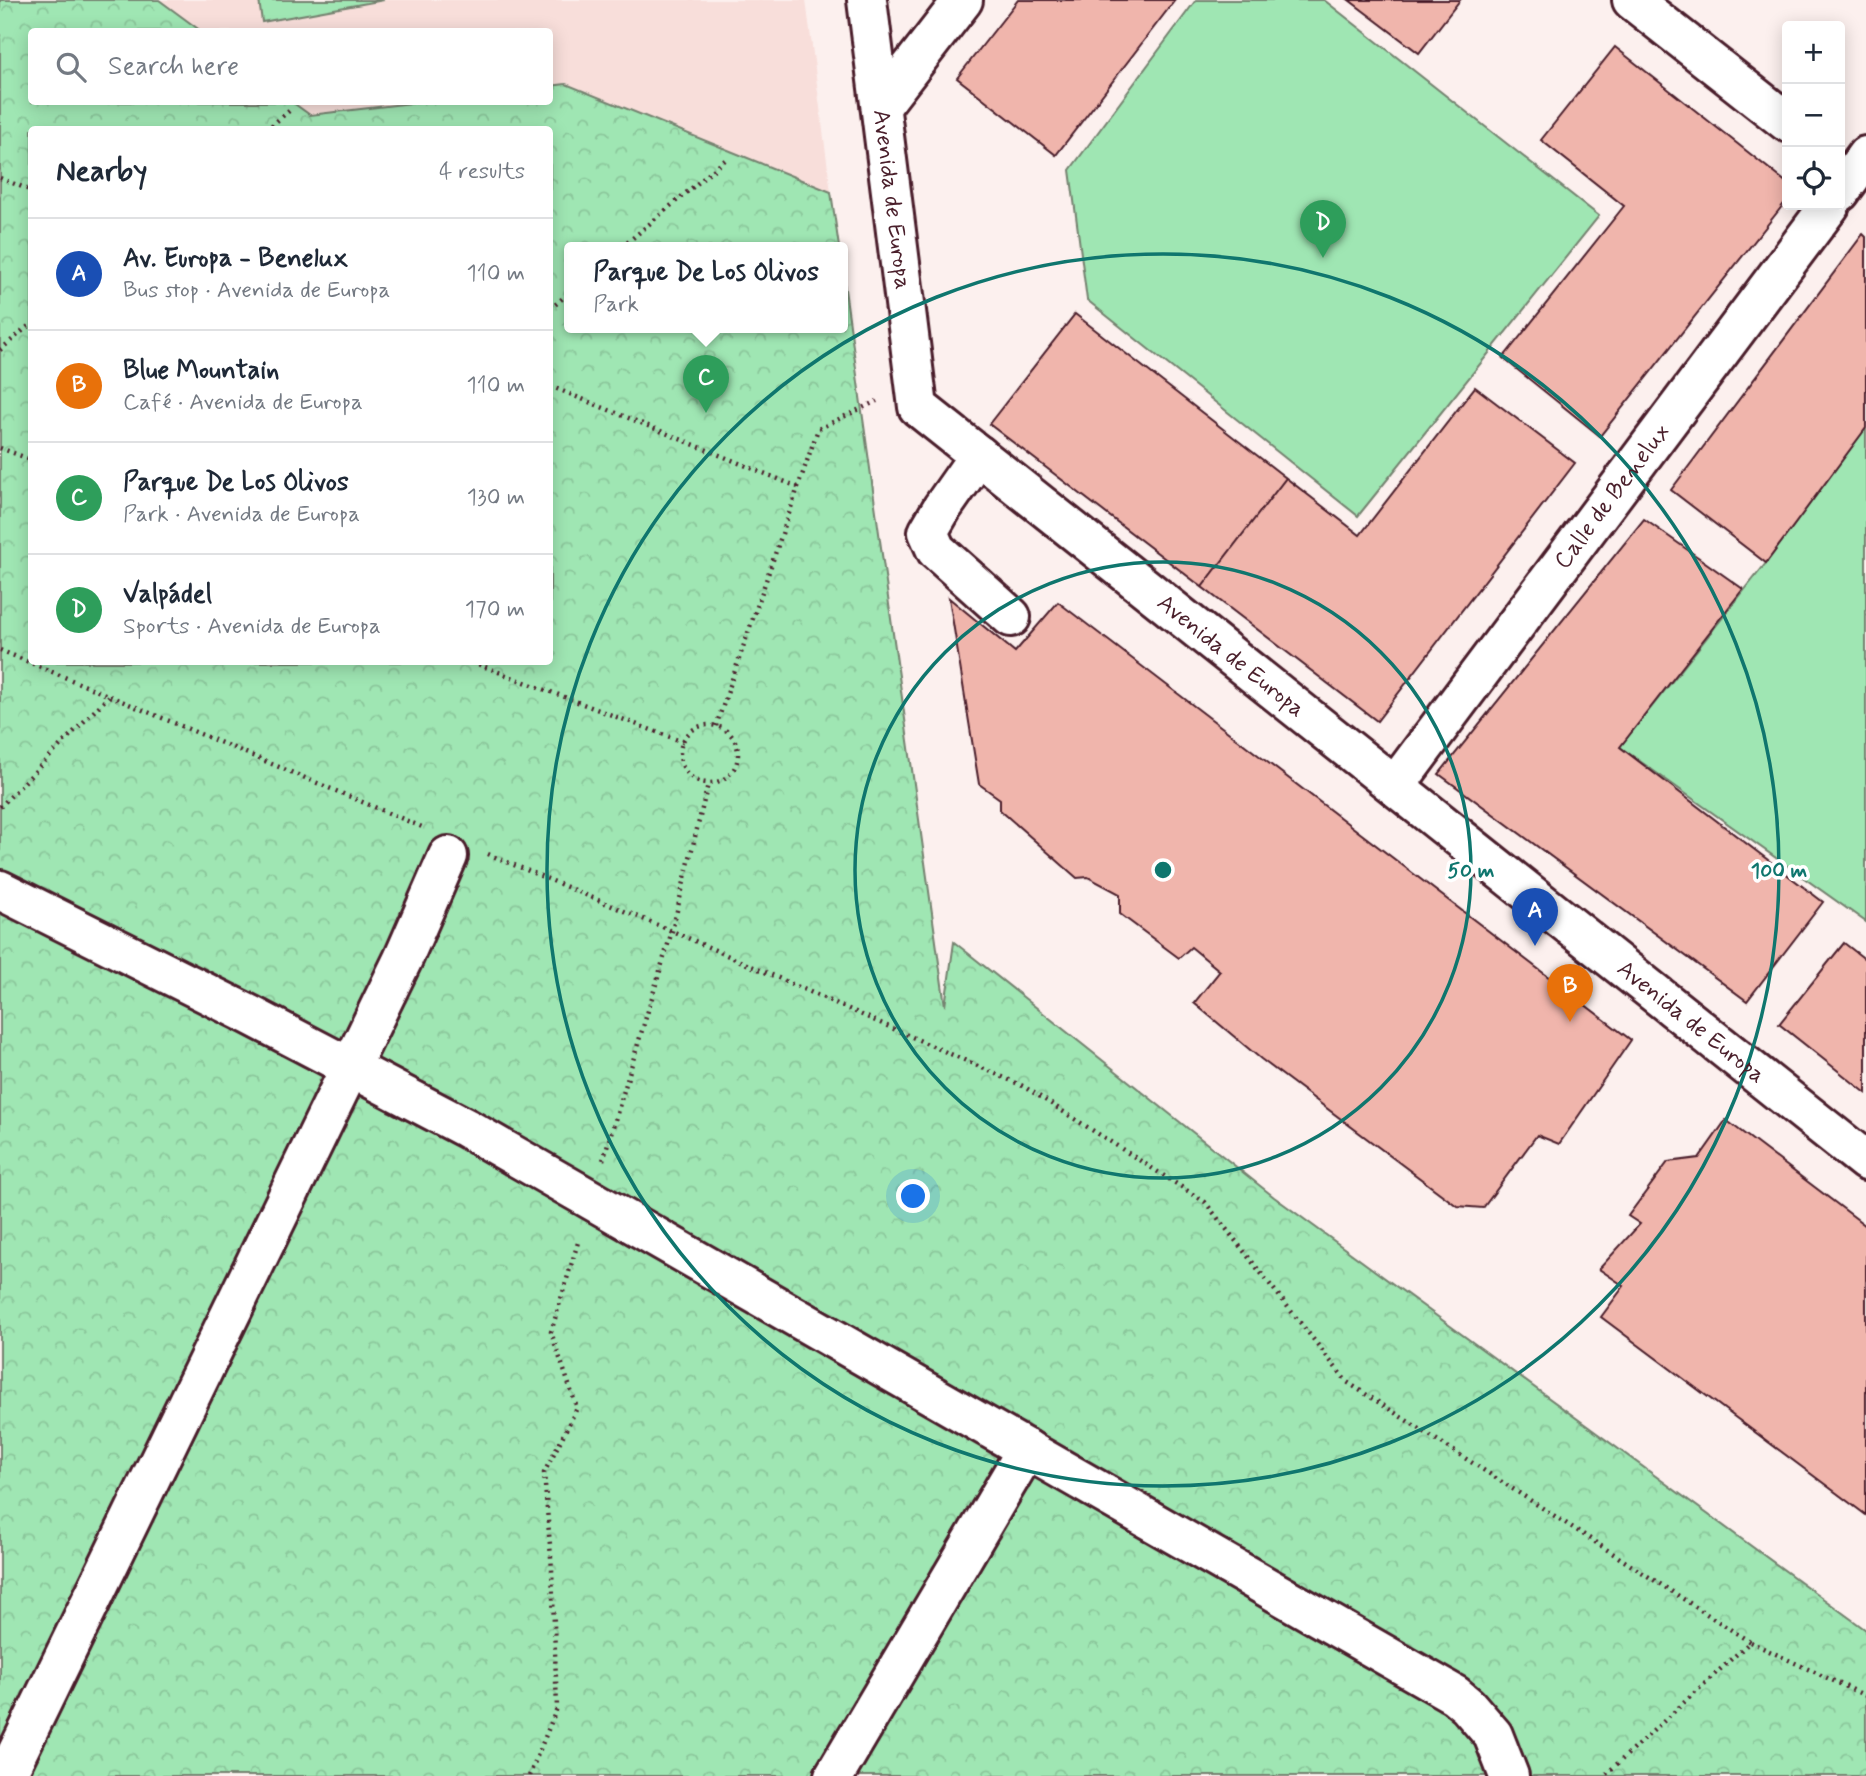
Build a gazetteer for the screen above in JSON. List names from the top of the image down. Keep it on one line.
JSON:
{"streets":{"street":["Avenida de Europa","Calle de Benelux"]},"crossings":[["Avenida de Europa","Calle de Benelux"]],"page":{"map_buttons":["+","−"],"search":"Search here","heading":["Nearby","4 results"],"pins":["D","C","A","B"],"list":[{"mark":"A","name":"Av. Europa - Benelux","note":"Bus stop · Avenida de Europa","value":"110 m"},{"mark":"B","name":"Blue Mountain","note":"Café · Avenida de Europa","value":"110 m"},{"mark":"C","name":"Parque De Los Olivos","note":"Park · Avenida de Europa","value":"130 m"},{"mark":"D","name":"Valpádel","note":"Sports · Avenida de Europa","value":"170 m"}],"popup":["Parque De Los Olivos","Park"]},"rings":["50 m","100 m"]}
